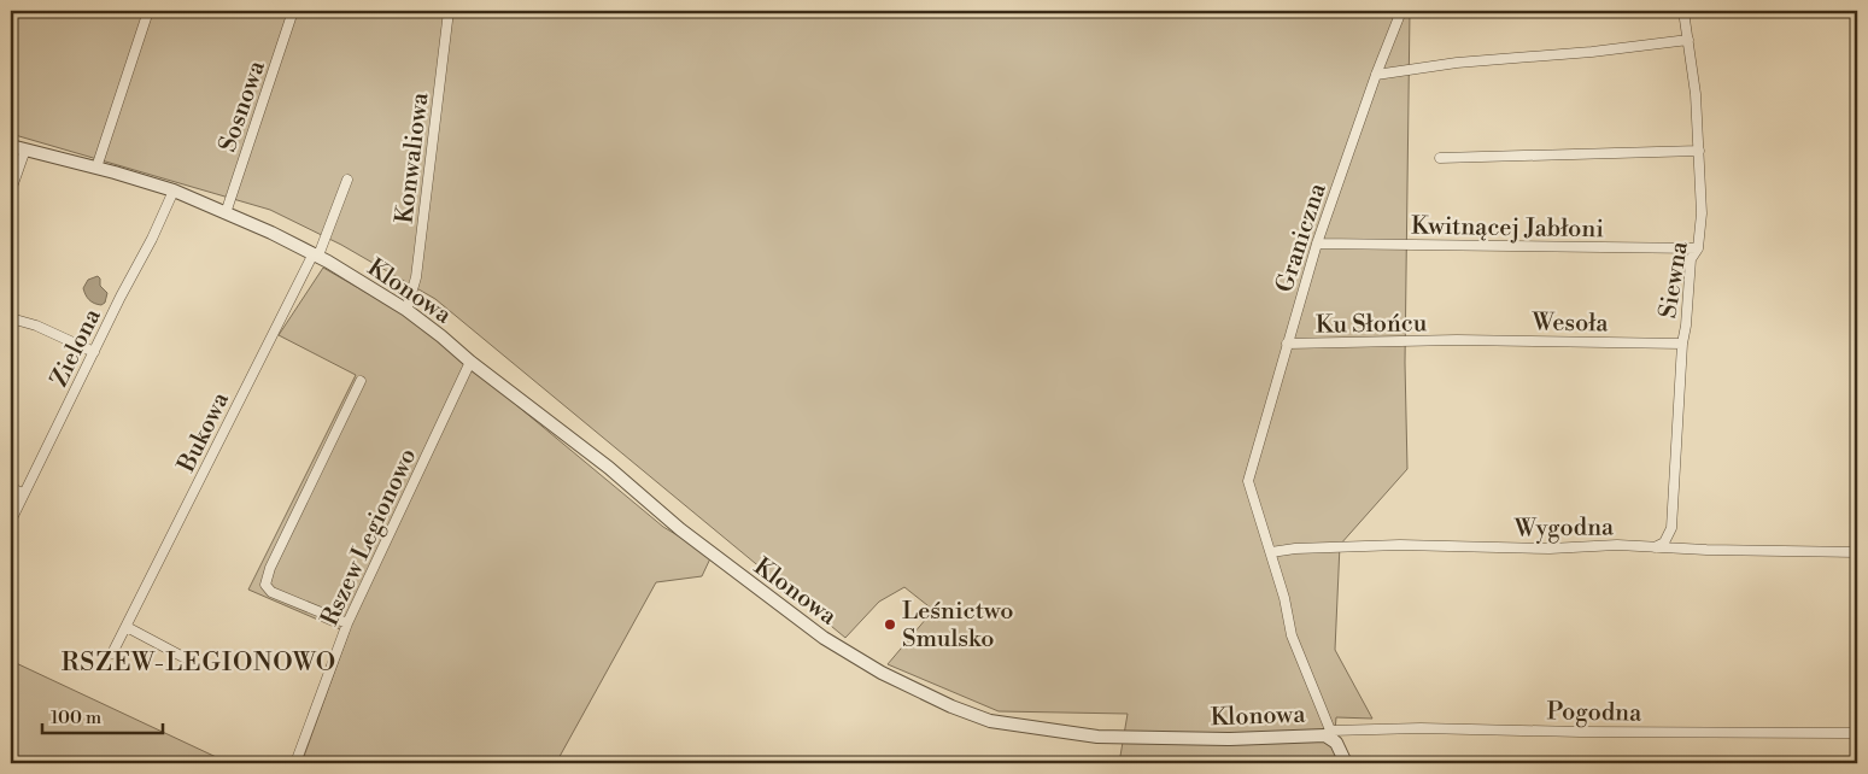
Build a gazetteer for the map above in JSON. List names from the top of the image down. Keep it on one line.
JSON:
{"streets":{"street":["Sosnowa","Konwaliowa","Kwitnącej Jabłoni","Graniczna","Siewna","Klonowa","Wesoła","Ku Słońcu","Zielona","Bukowa","Wygodna","Rszew Legionowo","Pogodna"]},"crossings":[["Sosnowa","Klonowa"],["Konwaliowa","Klonowa"],["Kwitnącej Jabłoni","Graniczna"],["Kwitnącej Jabłoni","Siewna"],["Graniczna","Ku Słońcu"],["Graniczna","Wygodna"],["Siewna","Wesoła"],["Siewna","Wygodna"],["Klonowa","Zielona"],["Klonowa","Bukowa"],["Klonowa","Rszew Legionowo"],["Klonowa","Pogodna"],["Wesoła","Ku Słońcu"]],"districts":["RSZEW-LEGIONOWO"],"places":["Leśnictwo Smulsko"],"scale_bar":"100 m"}
